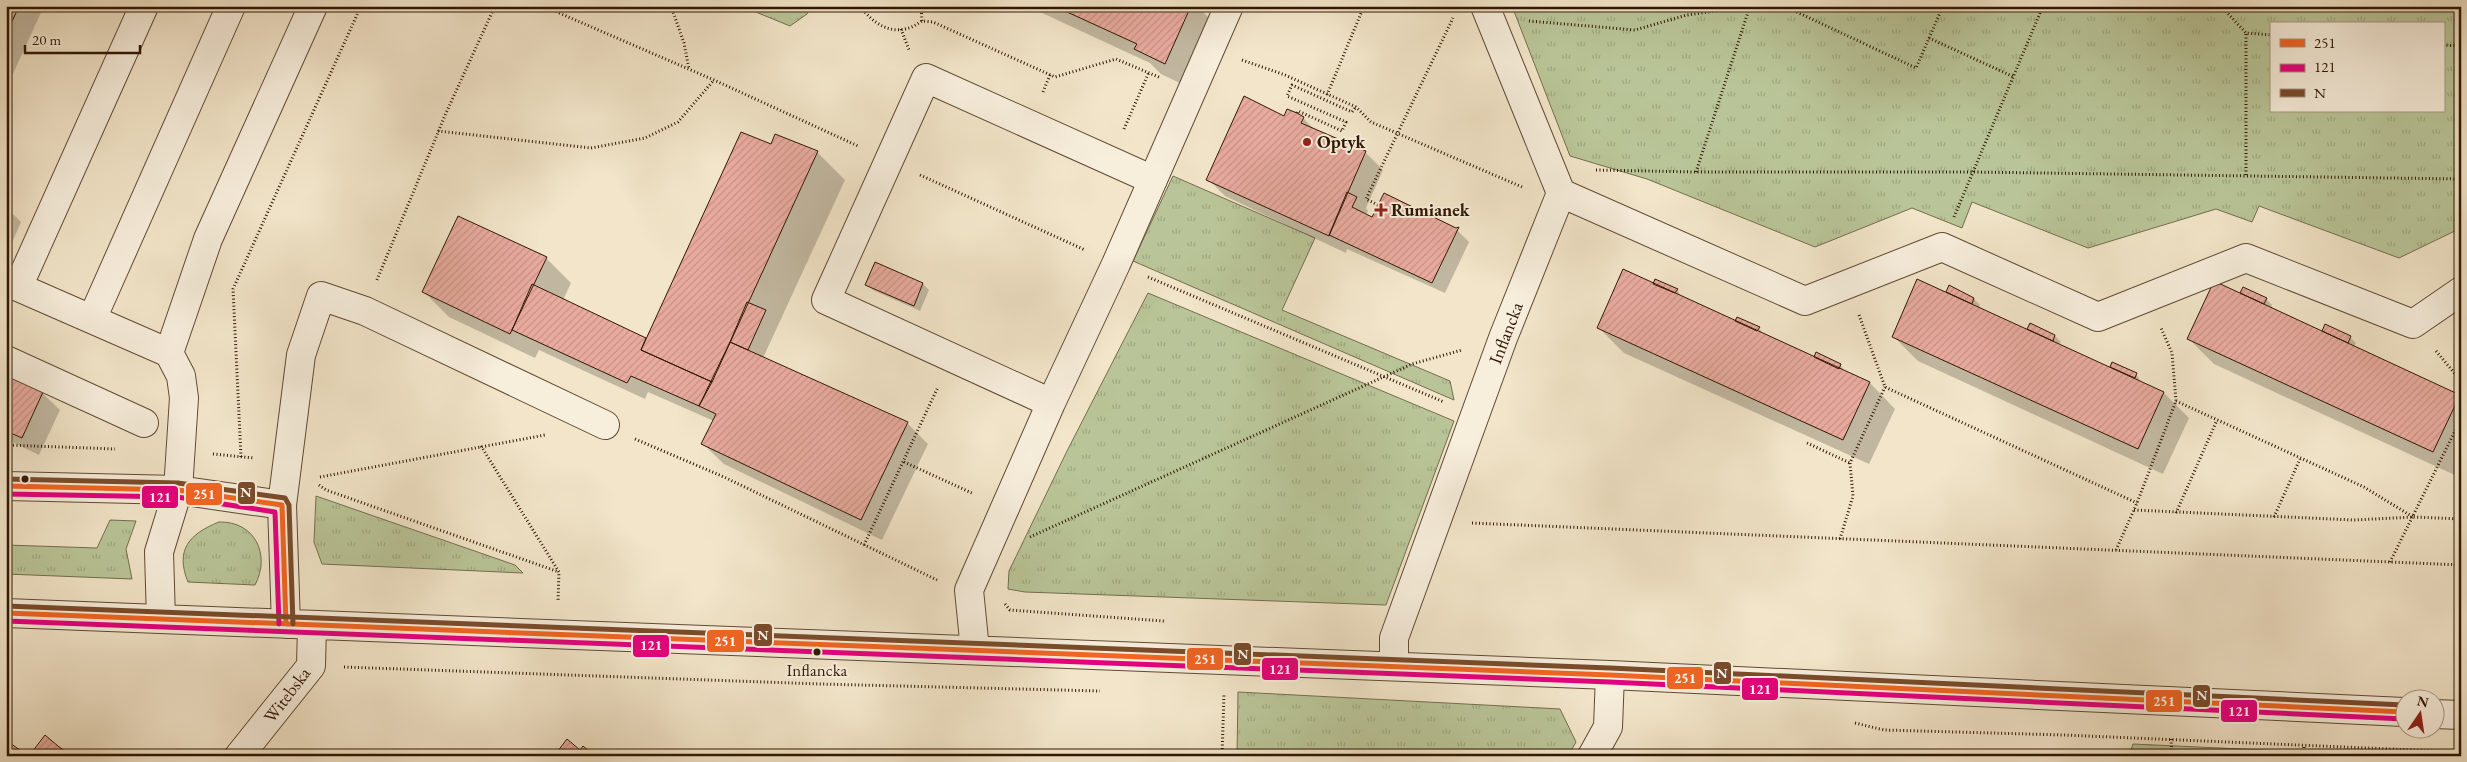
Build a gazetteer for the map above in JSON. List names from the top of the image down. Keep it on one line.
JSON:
{"streets":{"street":["Inflancka","Witebska"]},"places":{"other":["Optyk","Inflancka"],"health":["Rumianek"]},"lines":["transit line N","transit line 251","transit line 121"],"legend":["251","121","N"],"scale_bar":"20 m","north":"top"}
